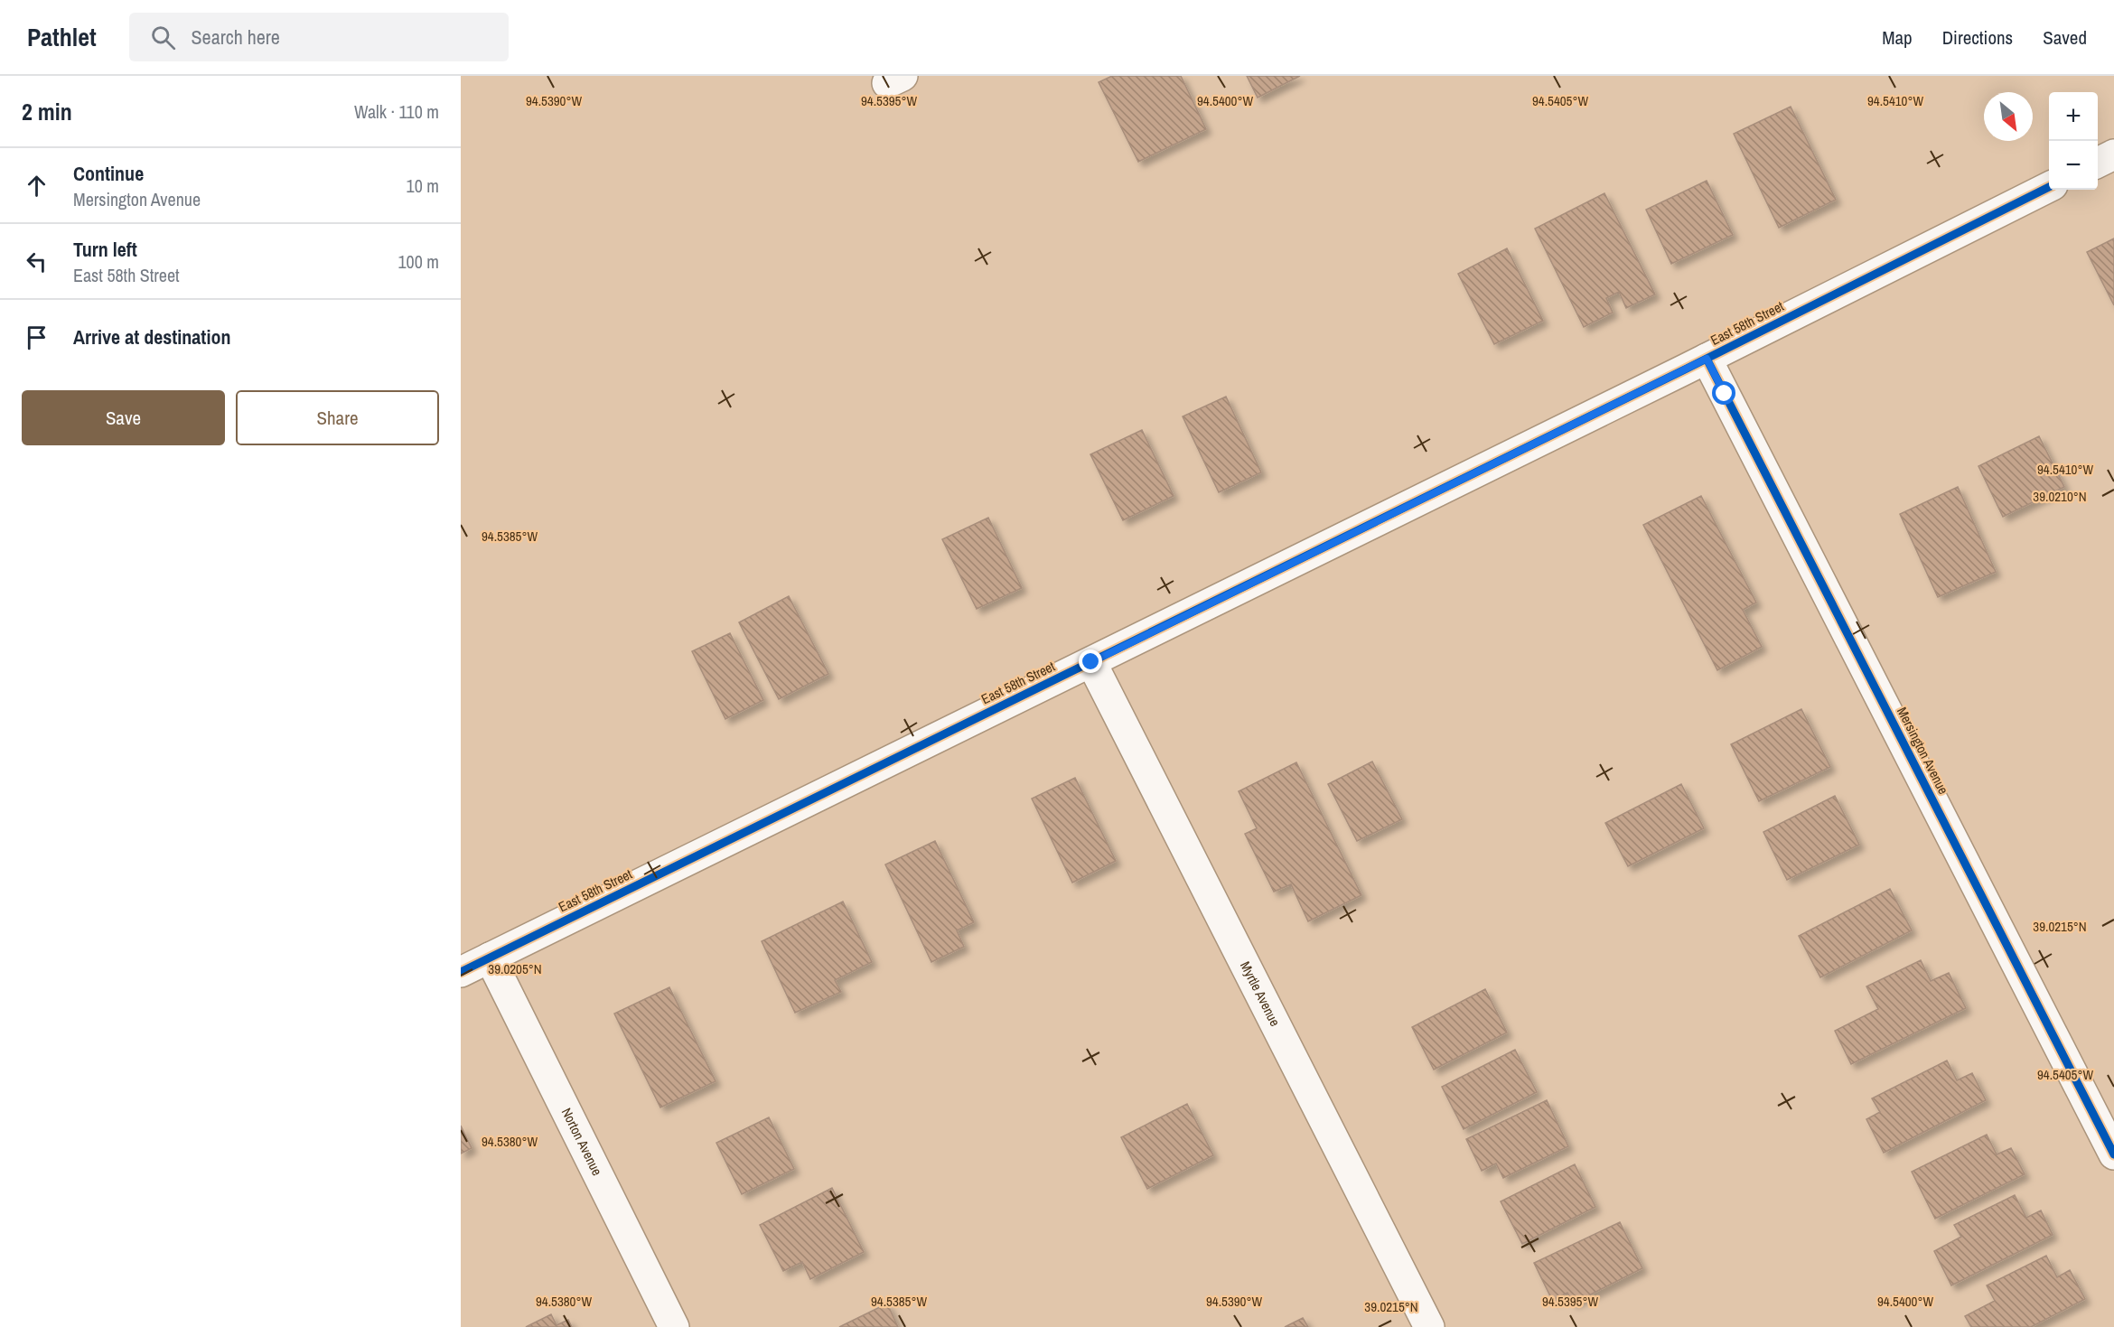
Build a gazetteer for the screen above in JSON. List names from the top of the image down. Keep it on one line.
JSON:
{"streets":{"street":["East 58th Street","Mersington Avenue","Myrtle Avenue","Norton Avenue"]},"crossings":[["East 58th Street","Mersington Avenue"],["East 58th Street","Myrtle Avenue"],["East 58th Street","Norton Avenue"]],"north":"bottom right","page":{"header":"Pathlet","search":"Search here","nav":["Map","Directions","Saved"],"heading":["2 min","Walk · 110 m"],"map_buttons":["+","−"],"list":[["Continue","Mersington Avenue","10 m"],["Turn left","East 58th Street","100 m"],"Arrive at destination"],"buttons":["Save","Share"]},"coordinates":["94.5390°W","94.5395°W","94.5400°W","94.5405°W","94.5410°W","39.0210°N","94.5385°W","39.0215°N","39.0205°N","94.5380°W"]}
